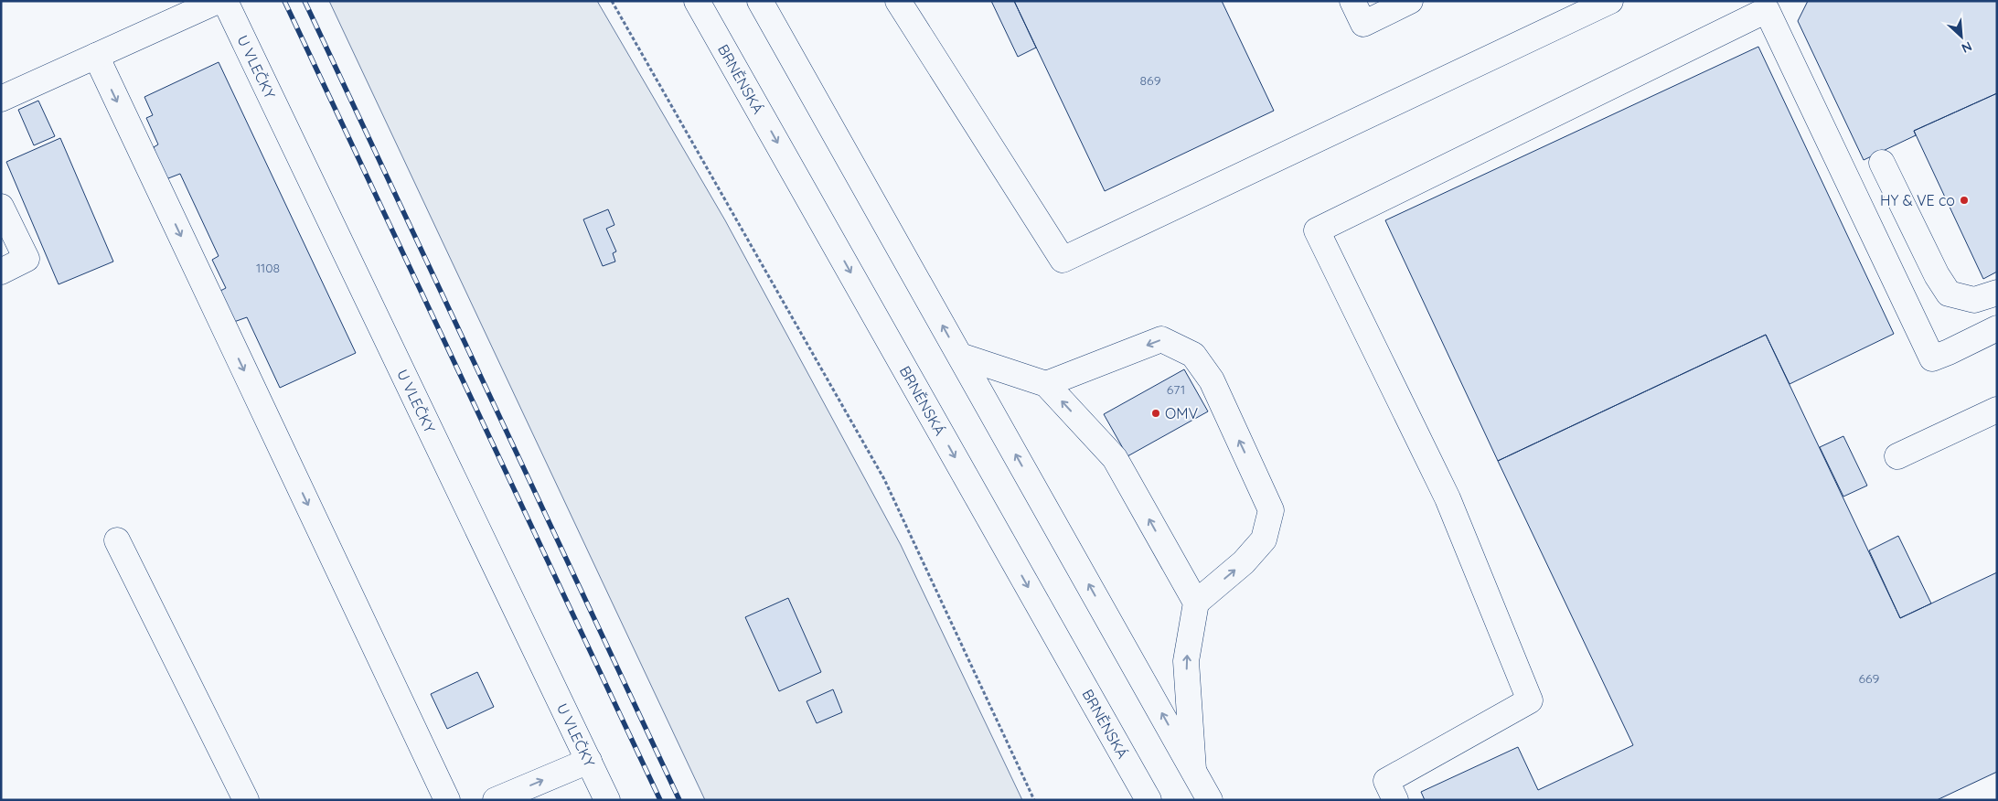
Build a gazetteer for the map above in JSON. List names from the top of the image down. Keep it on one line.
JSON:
{"streets":{"main road":["U VLEČKY","BRNĚNSKÁ"]},"places":["HY & VE co","OMV"],"house_numbers":["869","1108","671","669"],"north":"bottom right"}
